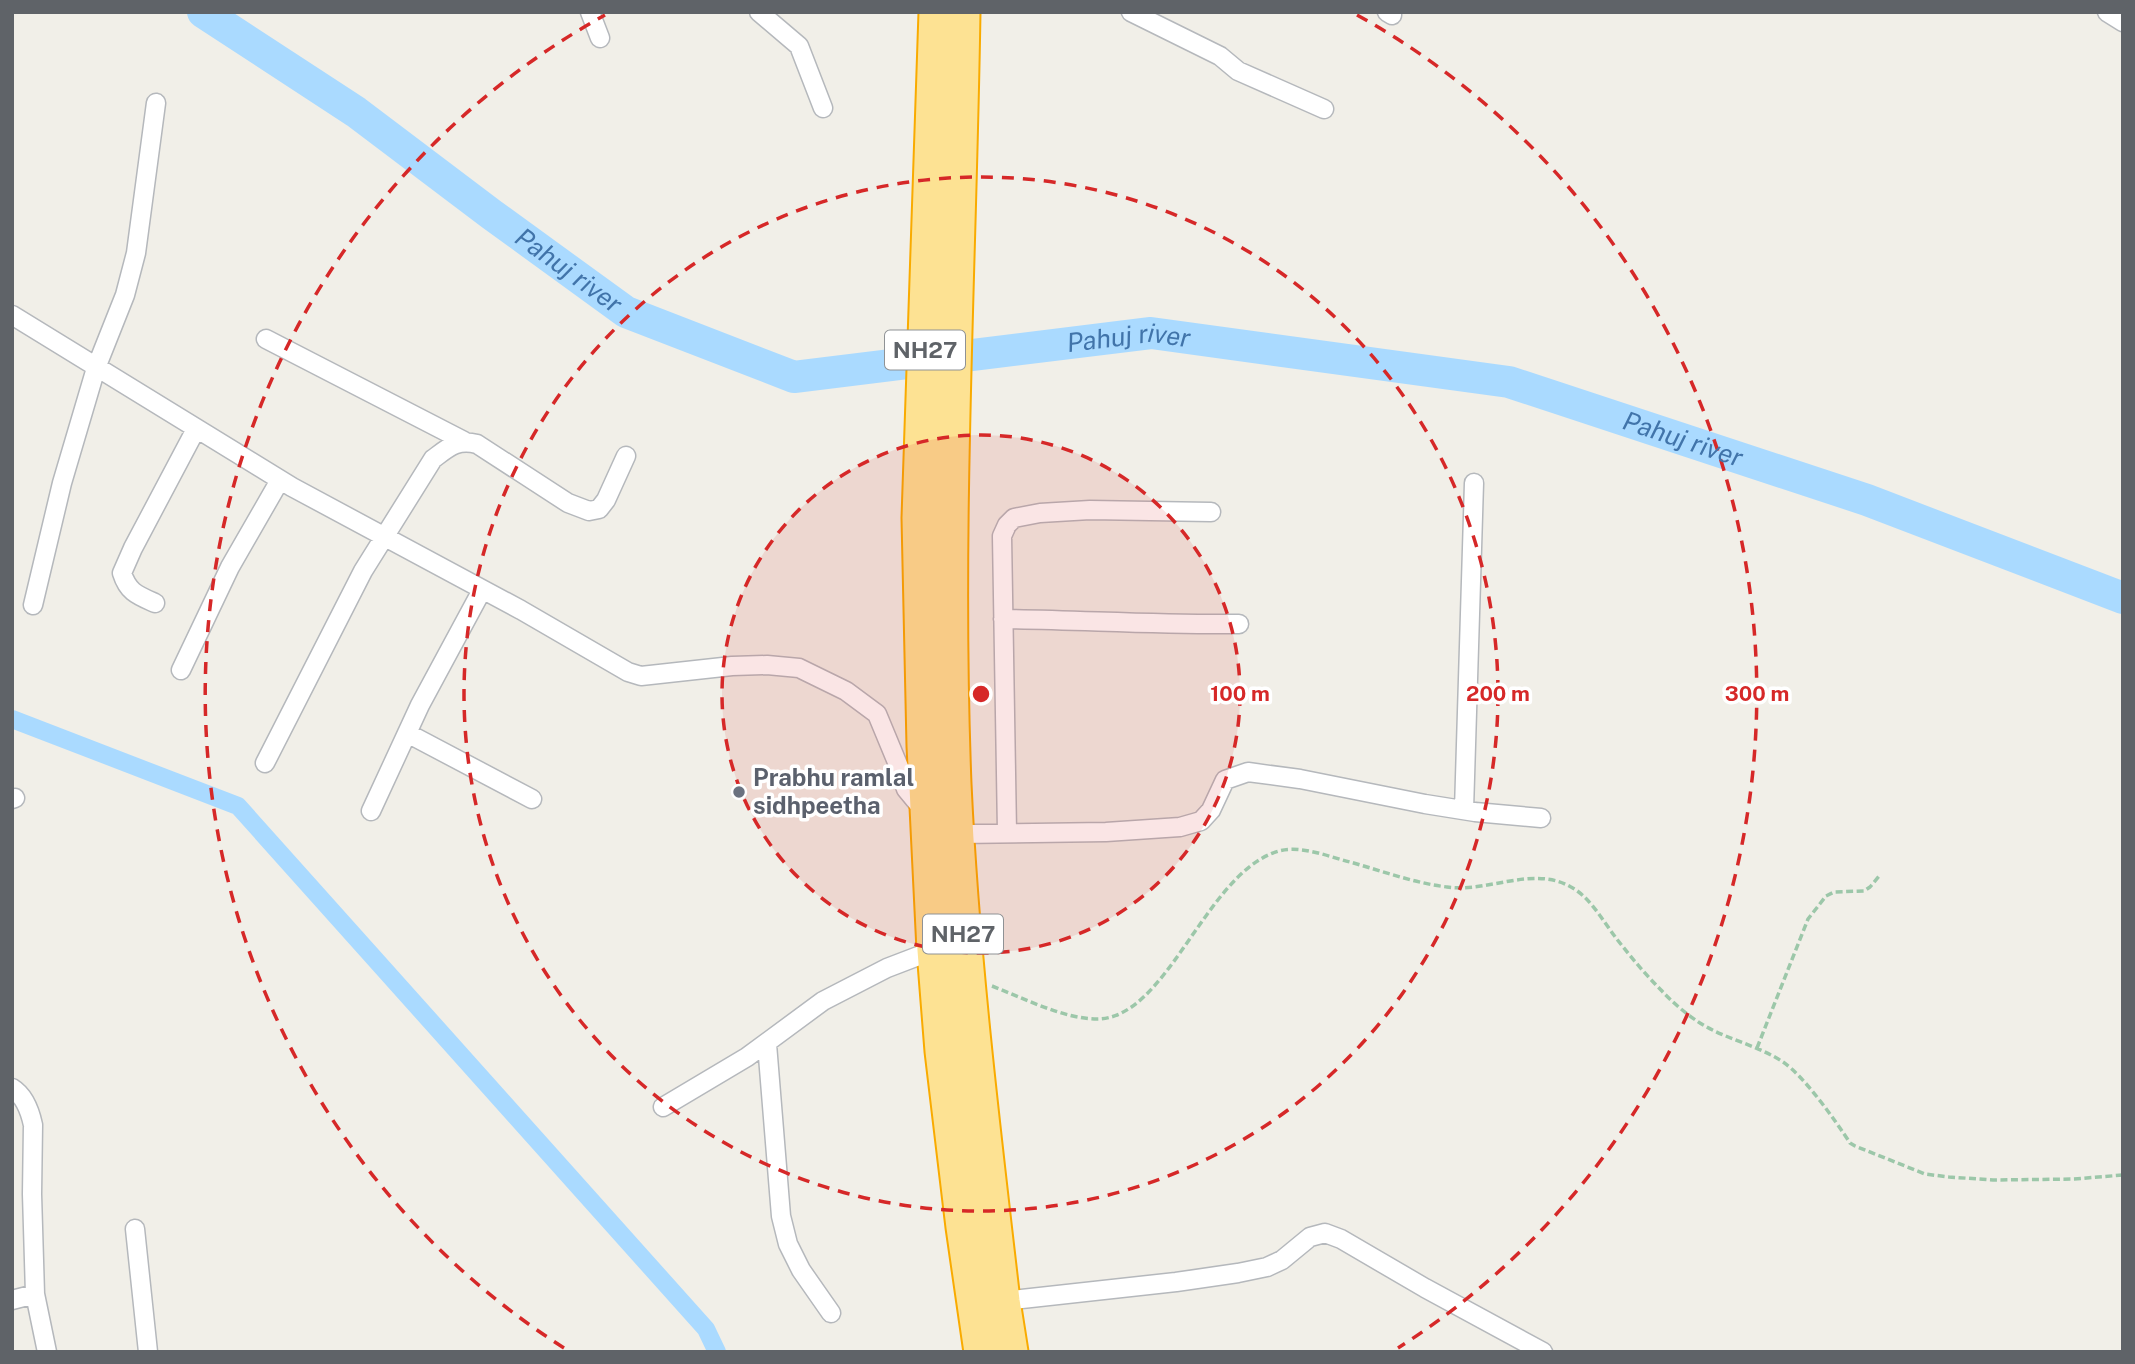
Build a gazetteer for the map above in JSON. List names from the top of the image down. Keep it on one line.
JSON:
{"streets":{"highway":["NH27"]},"water":["Pahuj river"],"places":["Prabhu ramlal sidhpeetha"],"rings":["100 m","200 m","300 m"]}
